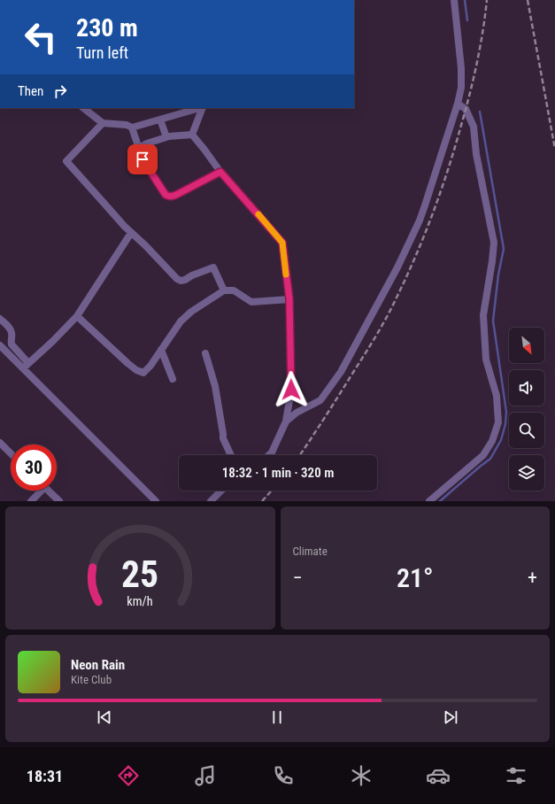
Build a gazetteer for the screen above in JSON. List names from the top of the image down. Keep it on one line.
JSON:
{"north":"bottom right","page":{"turn":["230 m","Turn left"],"then":"Then","limit":"30","trip":"18:32 · 1 min · 320 m","tile":"Climate","heat":["−","21°","+"],"song":["Neon Rain","Kite Club"],"tabs":"18:31","gauge":["25","km/h"]}}
